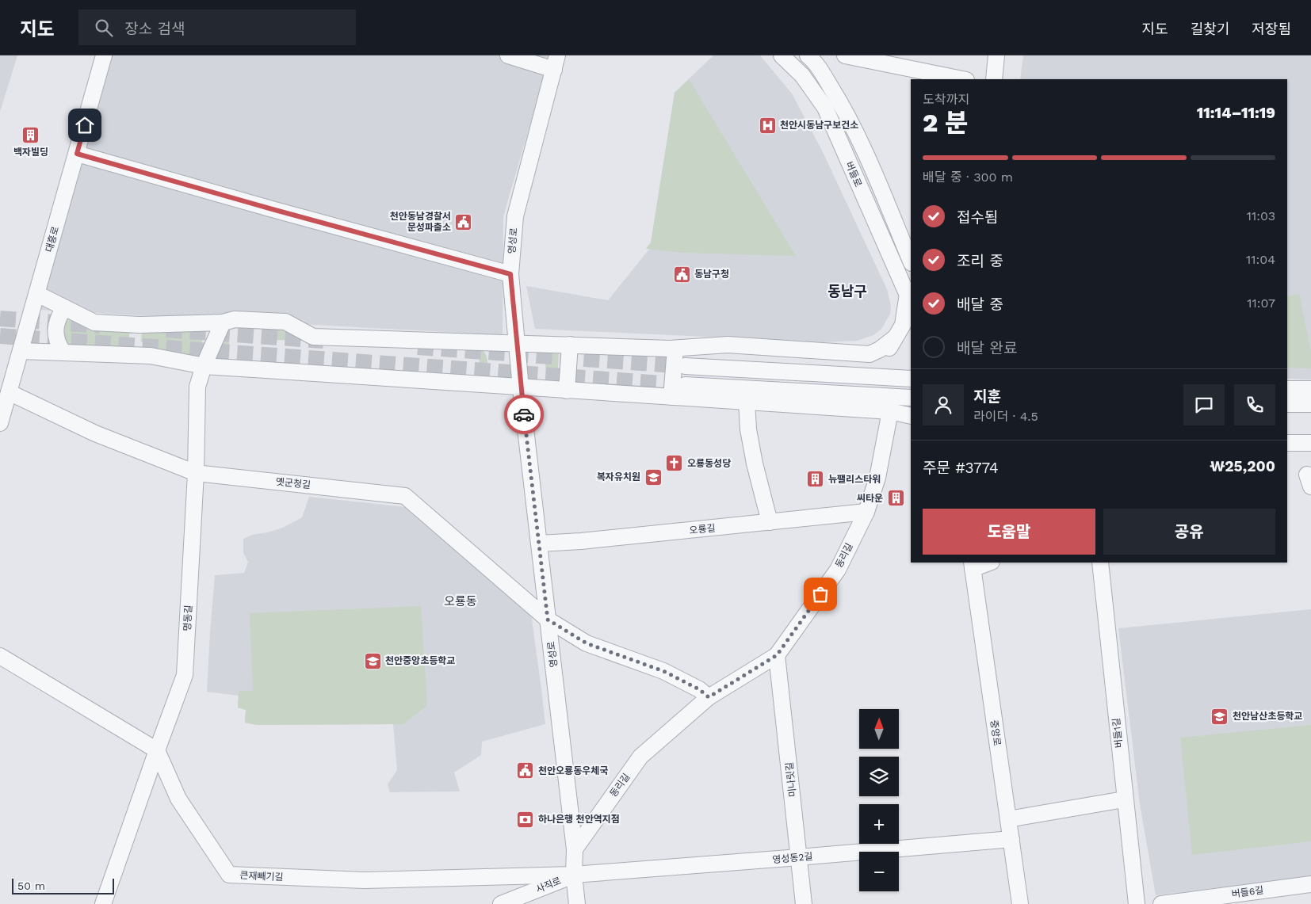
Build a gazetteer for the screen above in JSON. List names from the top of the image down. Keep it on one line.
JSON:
{"streets":{"street":["버들로","대흥로","영성로","옛군청길","오룡길","동리길","명동길","중앙로","버들1길","미나릿길","영성동2길","큰재빼기길","사직로","버들6길"]},"crossings":[["대흥로","옛군청길"],["영성로","옛군청길"],["영성로","오룡길"],["영성로","동리길"],["영성로","영성동2길"],["영성로","큰재빼기길"],["영성로","사직로"],["옛군청길","명동길"],["오룡길","동리길"],["동리길","미나릿길"],["명동길","큰재빼기길"],["중앙로","영성동2길"],["미나릿길","영성동2길"],["영성동2길","큰재빼기길"],["영성동2길","사직로"],["큰재빼기길","사직로"]],"districts":["동남구","오룡동"],"places":{"hospital":["천안시동남구보건소"],"building":["백자빌딩","뉴팰리스타워","씨타운"],"public building":["천안동남경찰서 문성파출소","동남구청","천안오룡동우체국"],"church":["오룡동성당"],"school or university":["복자유치원","천안중앙초등학교","천안남산초등학교"],"bank":["하나은행 천안역지점"]},"scale_bar":"50 m","north":"top","page":{"header":"지도","search":"장소 검색","nav":["지도","길찾기","저장됨"],"heading":["2 분","도착까지","11:14–11:19"],"panel":["지훈","라이더 · 4.5","주문 #3774","₩25,200"],"bar":"배달 중 · 300 m","list":[["접수됨","11:03"],["조리 중","11:04"],["배달 중","11:07"],"배달 완료"],"buttons":["도움말","공유"],"map_buttons":["+","−"],"scale":"50 m"}}
